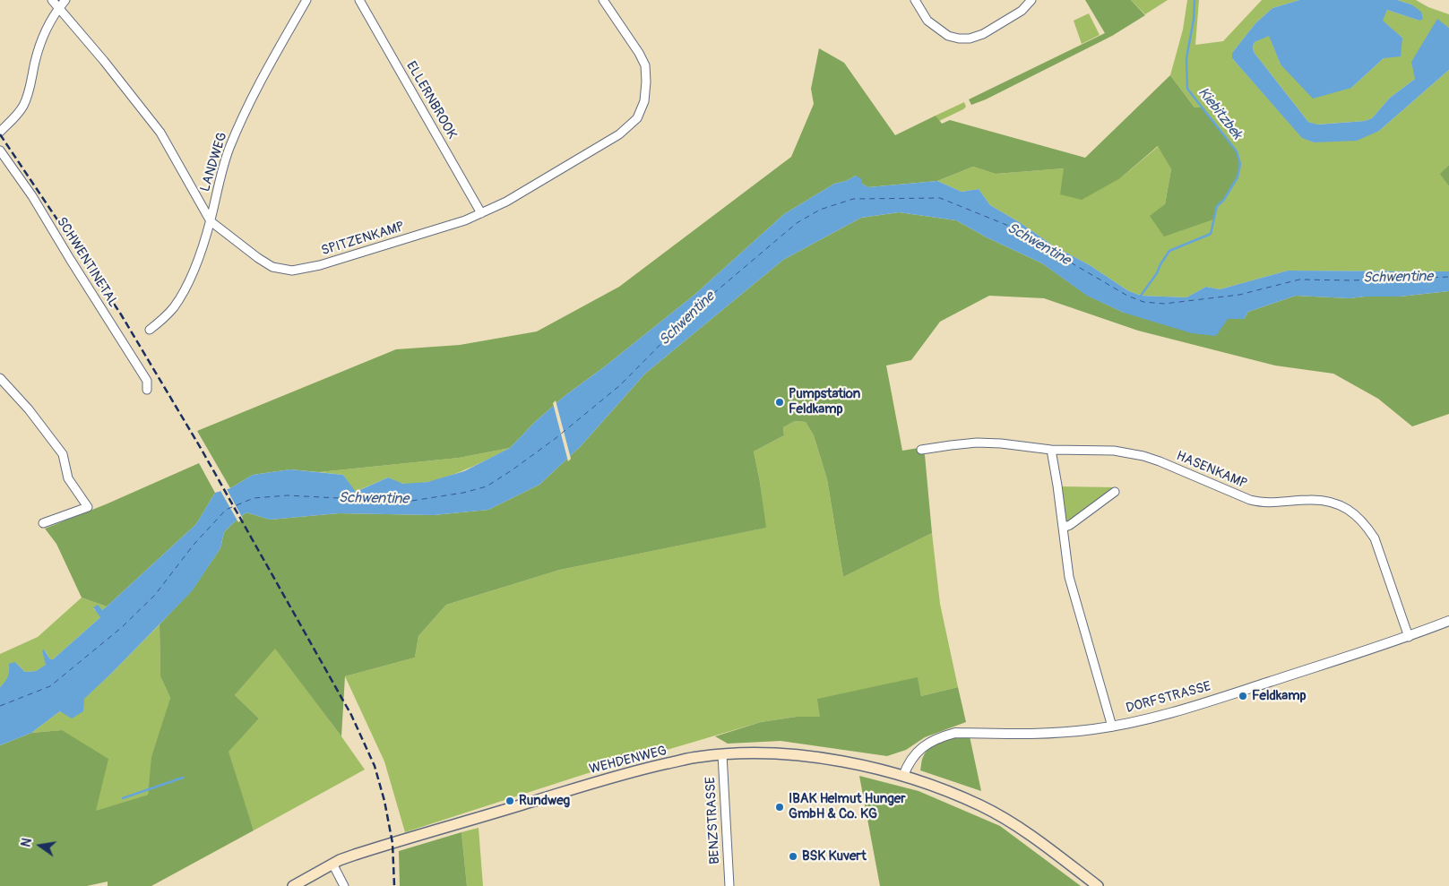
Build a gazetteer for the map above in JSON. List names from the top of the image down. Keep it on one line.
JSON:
{"streets":{"main road":["WEHDENWEG"],"street":["ELLERNBROOK","LANDWEG","SPITZENKAMP","SCHWENTINETAL","HASENKAMP","DORFSTRASSE","BENZSTRASSE"]},"crossings":[["ELLERNBROOK","SPITZENKAMP"],["LANDWEG","SPITZENKAMP"],["HASENKAMP","DORFSTRASSE"],["DORFSTRASSE","WEHDENWEG"],["WEHDENWEG","BENZSTRASSE"]],"water":["Kiebitzbek","Schwentine"],"places":["Pumpstation Feldkamp","Feldkamp","Rundweg","IBAK Helmut Hunger GmbH & Co. KG","BSK Kuvert"],"north":"left"}
